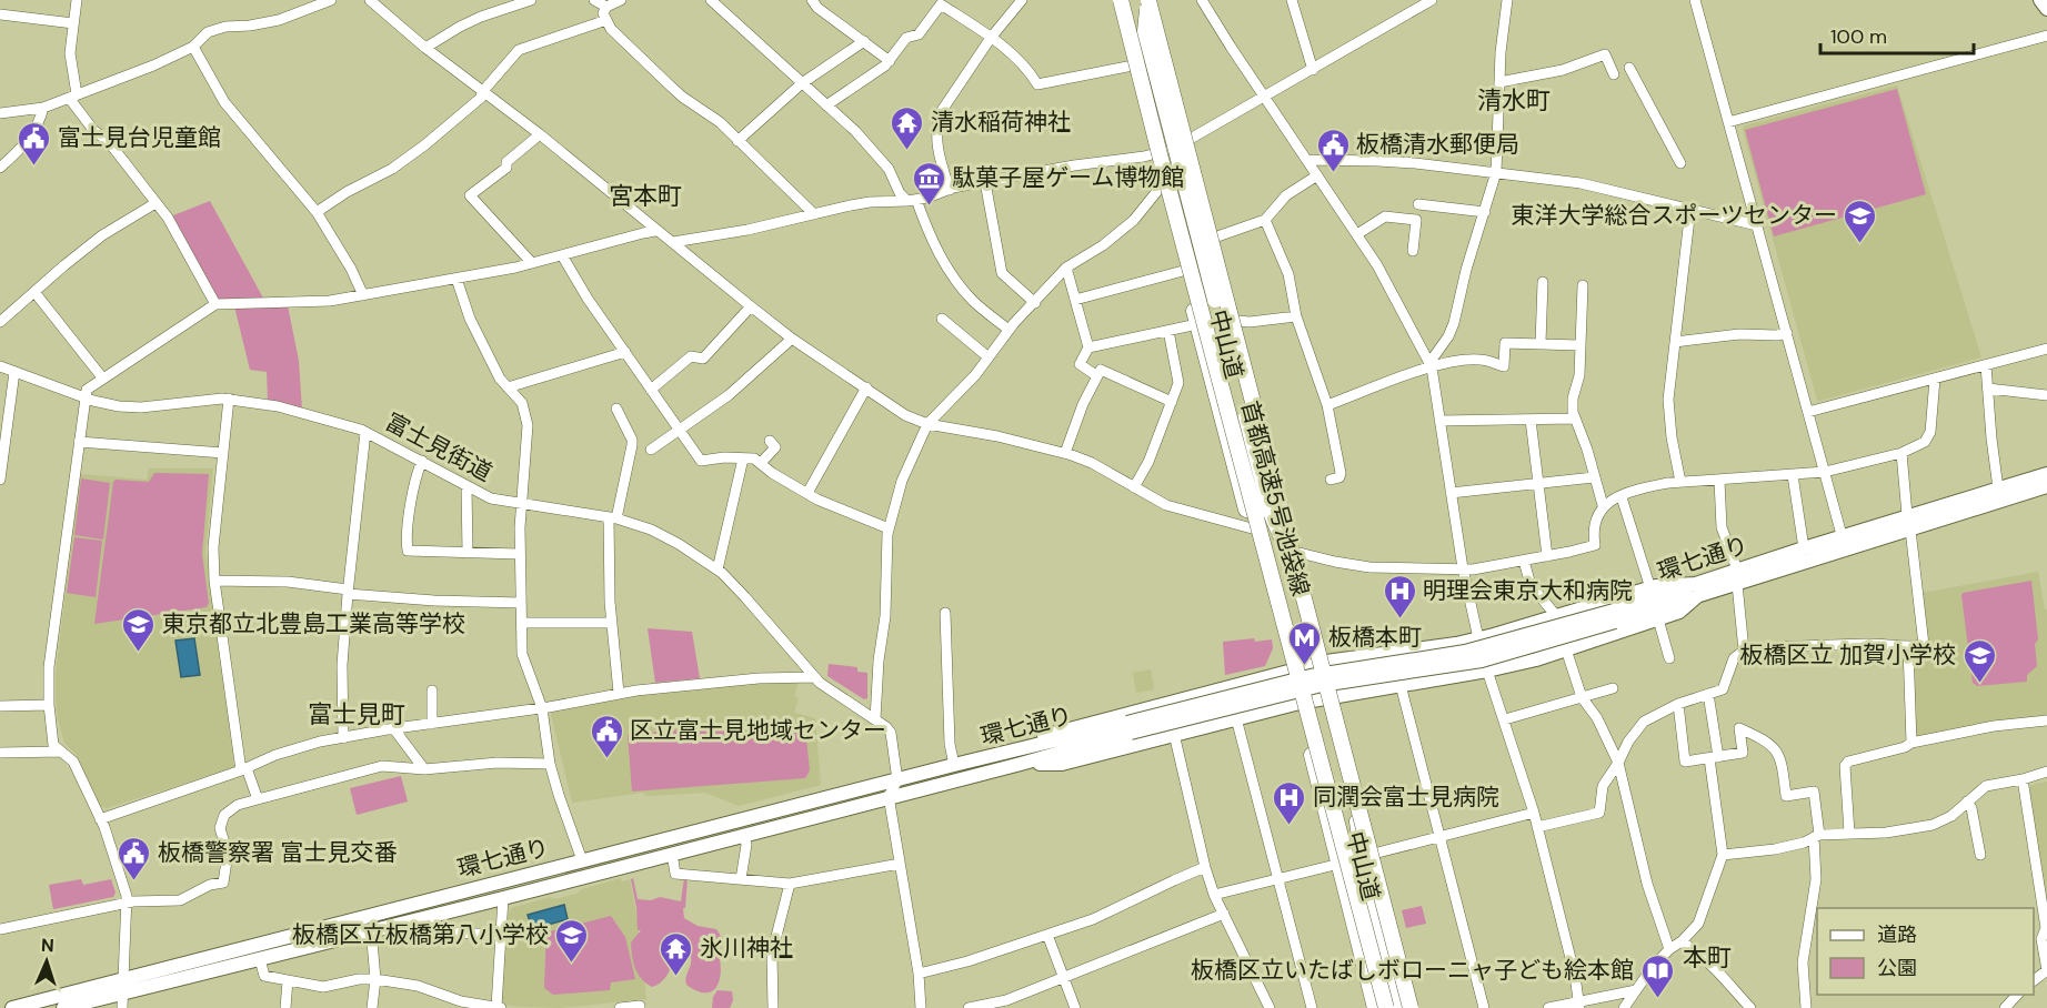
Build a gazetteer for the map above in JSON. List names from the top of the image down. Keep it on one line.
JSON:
{"streets":{"highway":["中山道","首都高速5号池袋線"],"main road":["環七通り"],"street":["富士見街道"]},"crossings":[["中山道","首都高速5号池袋線"]],"districts":["清水町","宮本町","富士見町","本町"],"places":{"temple":["清水稲荷神社","氷川神社"],"public building":["富士見台児童館","板橋清水郵便局","区立富士見地域センター","板橋警察署 富士見交番"],"museum":["駄菓子屋ゲーム博物館"],"school or university":["東洋大学総合スポーツセンター","東京都立北豊島工業高等学校","板橋区立 加賀小学校","板橋区立板橋第八小学校"],"hospital":["明理会東京大和病院","同潤会富士見病院"],"metro station":["板橋本町"],"library":["板橋区立いたばしボローニャ子ども絵本館"]},"legend":["道路","公園"],"scale_bar":"100 m","north":"top"}
